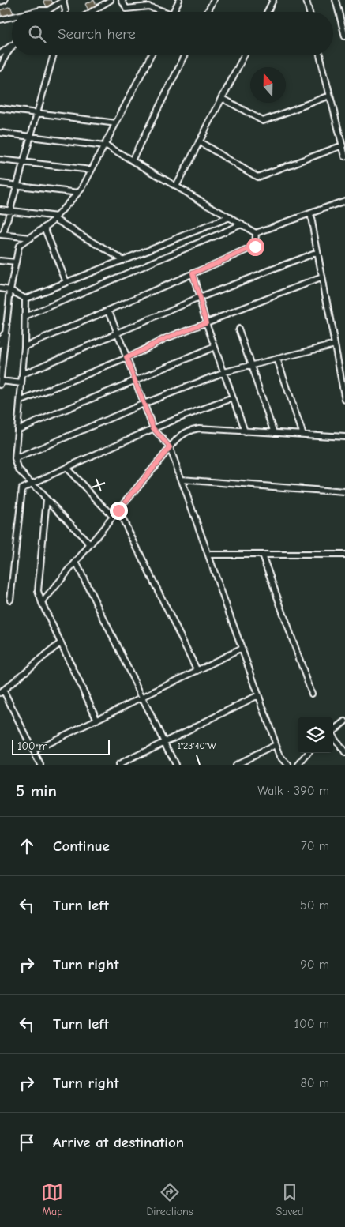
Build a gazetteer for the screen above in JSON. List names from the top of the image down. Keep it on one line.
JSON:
{"scale_bar":"100 m","north":"top","page":{"search":"Search here","scale":"100 m","heading":["5 min","Walk · 390 m"],"list":[["Continue","70 m"],["Turn left","50 m"],["Turn right","90 m"],["Turn left","100 m"],["Turn right","80 m"],"Arrive at destination"],"nav":["Map","Directions","Saved"]},"coordinates":["1°23'40\"W"]}
